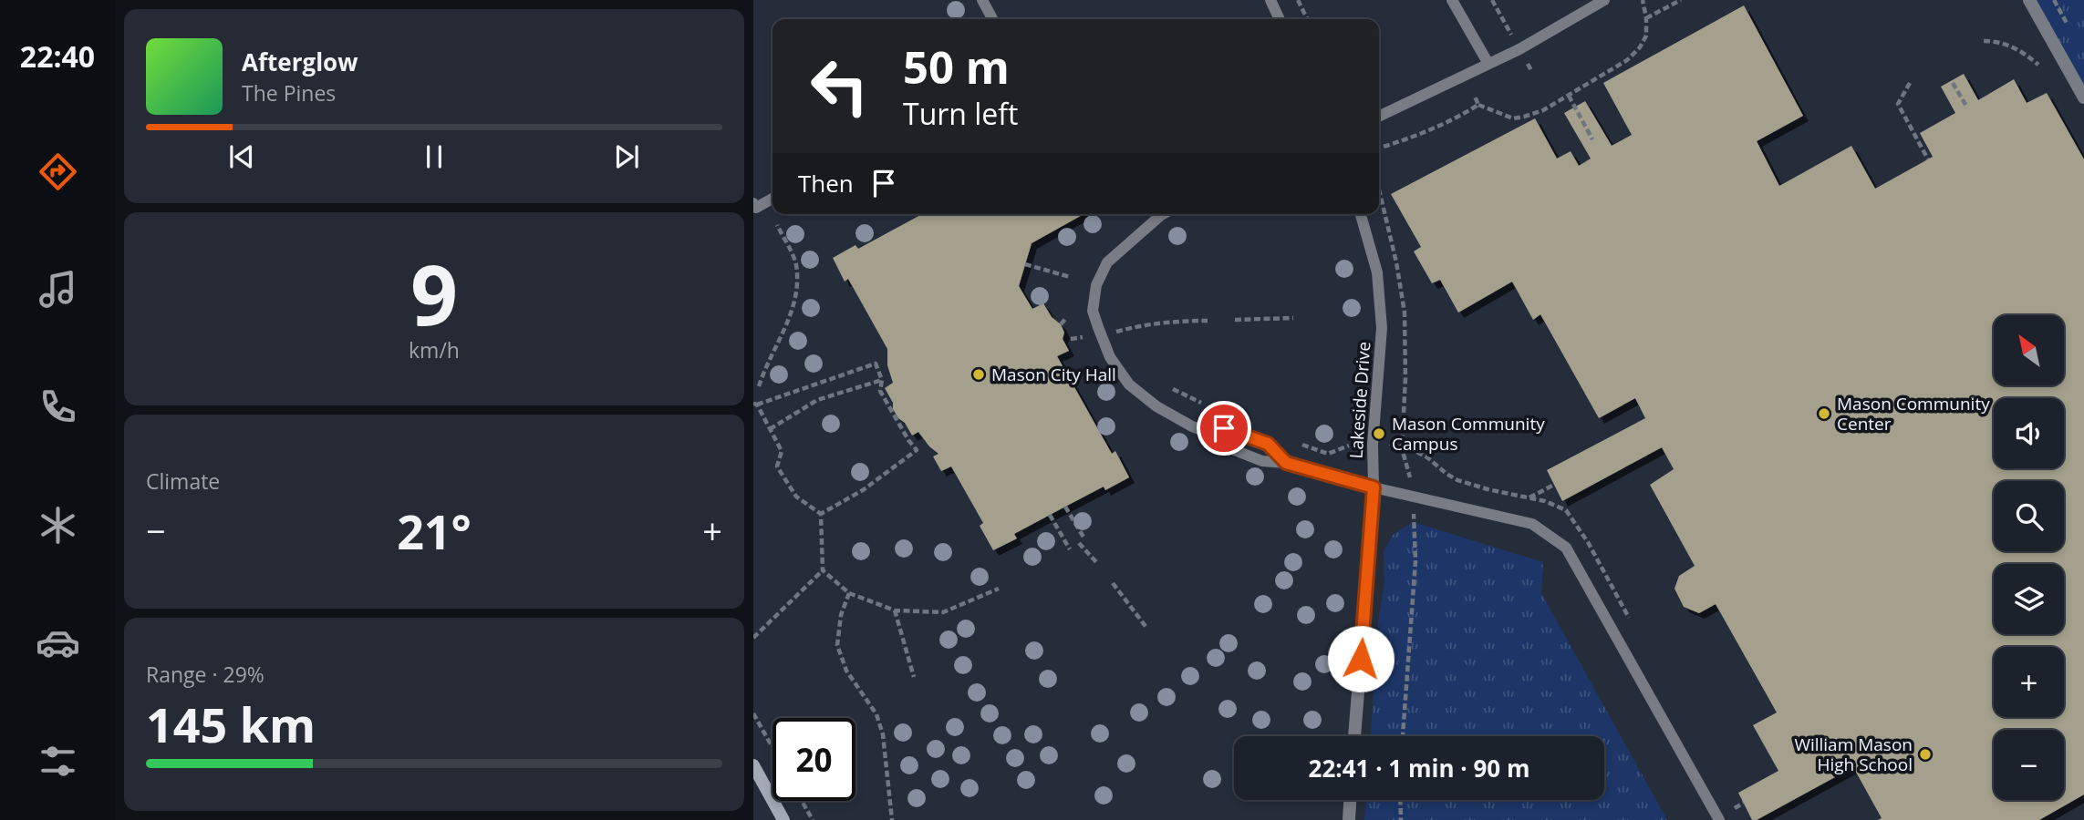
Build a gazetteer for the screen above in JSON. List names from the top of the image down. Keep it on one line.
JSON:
{"streets":{"street":["Lakeside Drive"]},"places":["Mason City Hall","Mason Community Center","Mason Community Campus","William Mason High School"],"north":"top left","page":{"tabs":"22:40","turn":["50 m","Turn left"],"song":["Afterglow","The Pines"],"then":"Then","tile":[["9","km/h"],"Climate",["Range · 29%","145 km"]],"map_buttons":["+","−"],"heat":["−","21°","+"],"limit":"20","trip":"22:41 · 1 min · 90 m"}}
